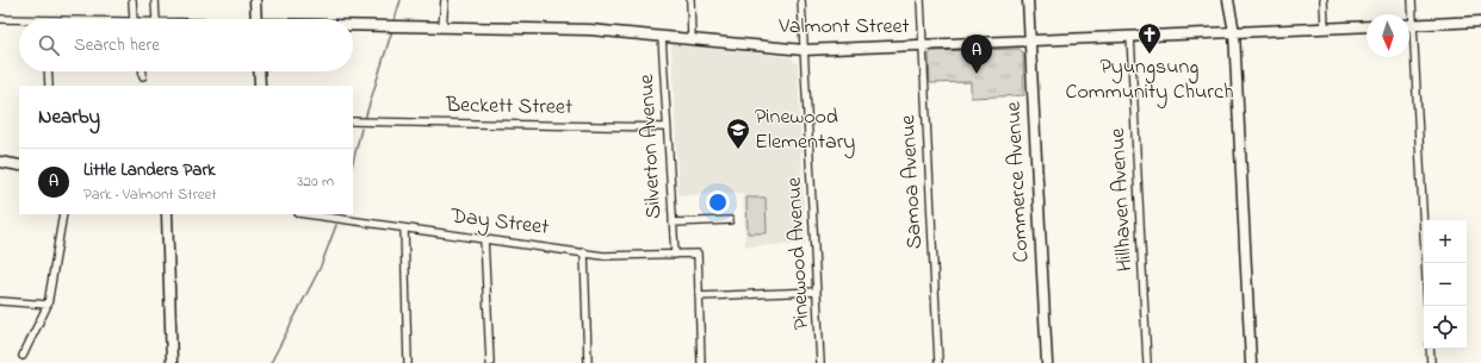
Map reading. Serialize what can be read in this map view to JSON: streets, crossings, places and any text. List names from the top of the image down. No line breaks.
{"streets":{"street":["Valmont Street","Beckett Street","Silverton Avenue","Samoa Avenue","Commerce Avenue","Hillhaven Avenue","Day Street","Pinewood Avenue"]},"crossings":[["Valmont Street","Silverton Avenue"],["Valmont Street","Samoa Avenue"],["Valmont Street","Commerce Avenue"],["Valmont Street","Hillhaven Avenue"],["Valmont Street","Pinewood Avenue"],["Beckett Street","Silverton Avenue"],["Silverton Avenue","Day Street"]],"places":{"church":["Pyungsung Community Church"],"school or university":["Pinewood Elementary"]},"north":"bottom","page":{"search":"Search here","pins":"A","heading":"Nearby","list":[{"mark":"A","name":"Little Landers Park","note":"Park · Valmont Street","value":"320 m"}],"map_buttons":["+","−"]}}
